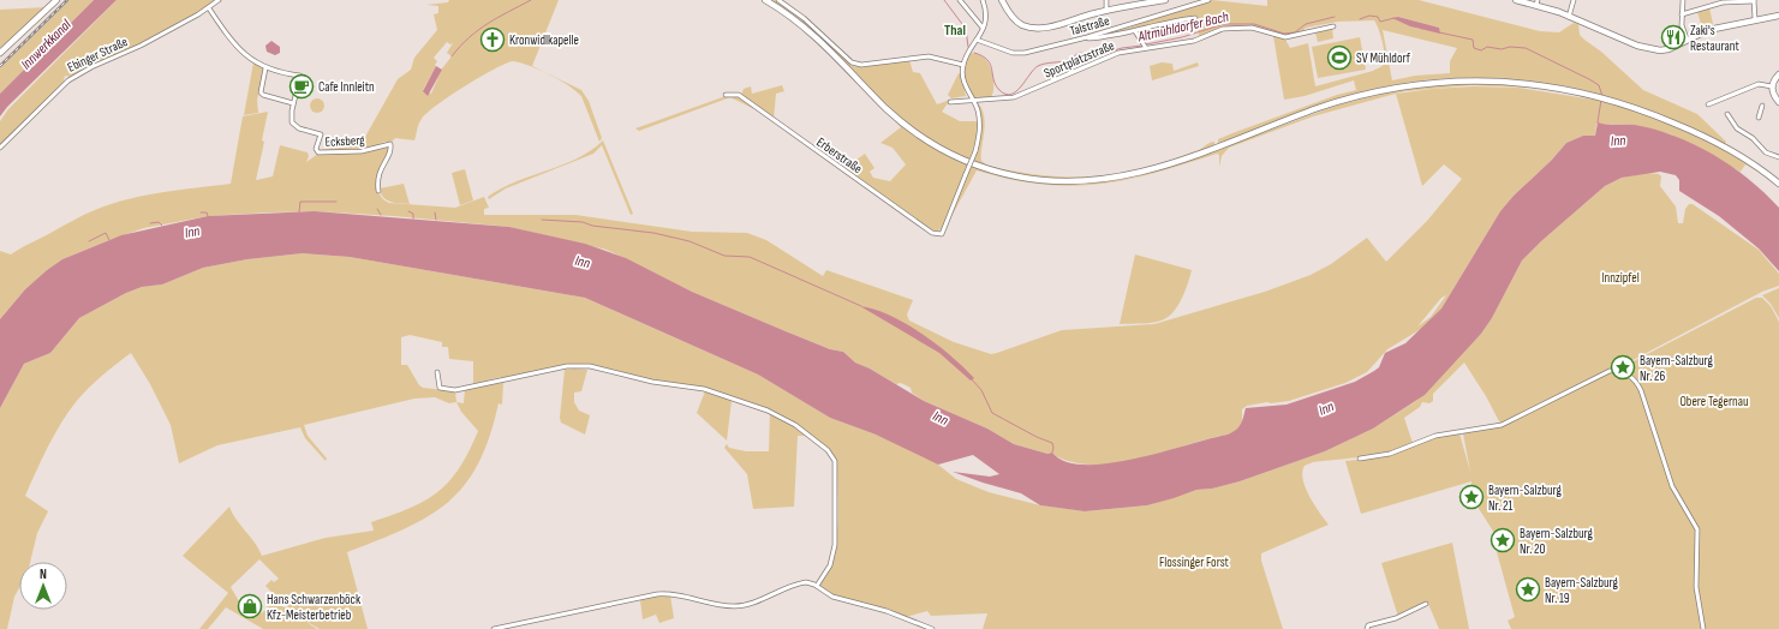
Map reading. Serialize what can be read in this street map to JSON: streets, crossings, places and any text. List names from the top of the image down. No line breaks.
{"streets":{"street":["Talstraße","Ebinger Straße","Sportplatzstraße","Ecksberg","Erberstraße"]},"crossings":[["Sportplatzstraße","Erberstraße"]],"districts":["Thal"],"water":["Altmühldorfer Bach","Innwerkkanal","Inn"],"parks":["Innzipfel","Obere Tegernau","Flossinger Forst"],"places":{"restaurant":["Zaki's Restaurant"],"church":["Kronwidlkapelle"],"sports":["SV Mühldorf"],"cafe":["Cafe Innleitn"],"place":["Bayern-Salzburg Nr. 26","Bayern-Salzburg Nr. 21","Bayern-Salzburg Nr. 20","Bayern-Salzburg Nr. 19"],"shop":["Hans Schwarzenböck Kfz-Meisterbetrieb"]},"north":"top"}
